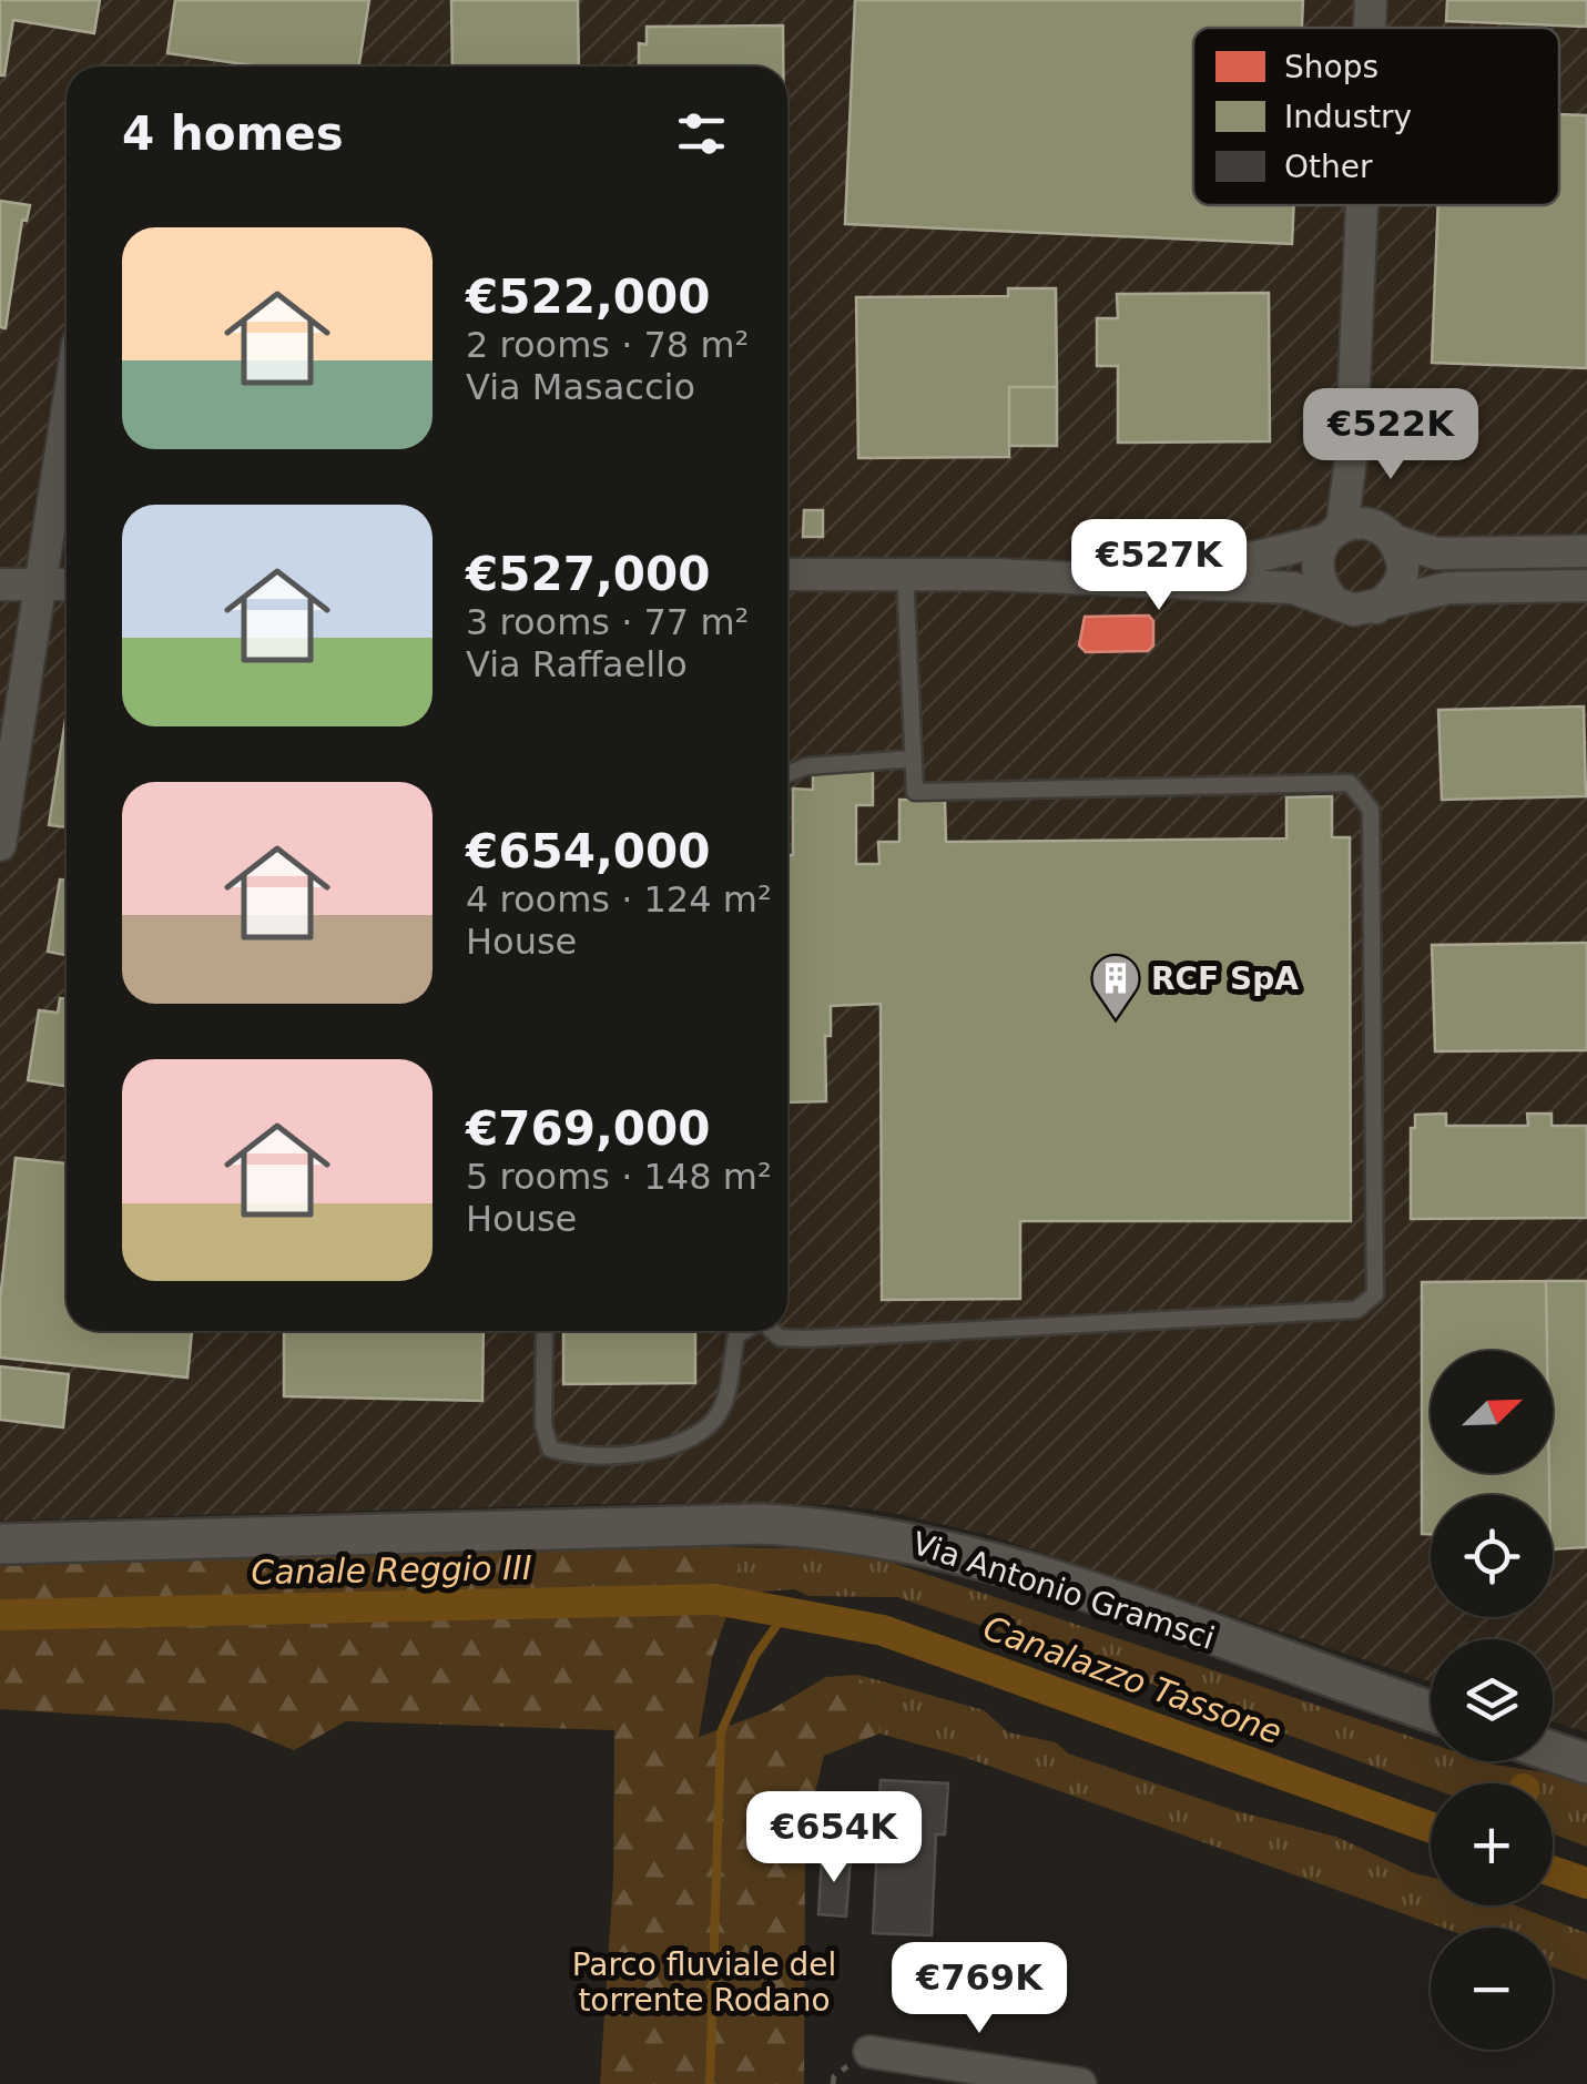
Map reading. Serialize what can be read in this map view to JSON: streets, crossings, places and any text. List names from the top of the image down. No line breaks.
{"streets":{"street":["Via Antonio Gramsci"]},"water":["Canale Reggio III","Canalazzo Tassone"],"parks":["Parco fluviale del torrente Rodano"],"places":{"building":["RCF SpA"]},"legend":["Shops","Industry","Other"],"north":"top right","page":{"heading":"4 homes","list":[{"name":"€522,000","note":"2 rooms · 78 m² · Via Masaccio"},{"name":"€527,000","note":"3 rooms · 77 m² · Via Raffaello"},{"name":"€654,000","note":"4 rooms · 124 m² · House"},{"name":"€769,000","note":"5 rooms · 148 m² · House"}],"price":["€522K","€527K","€654K","€769K"],"map_buttons":["+","−"]}}
